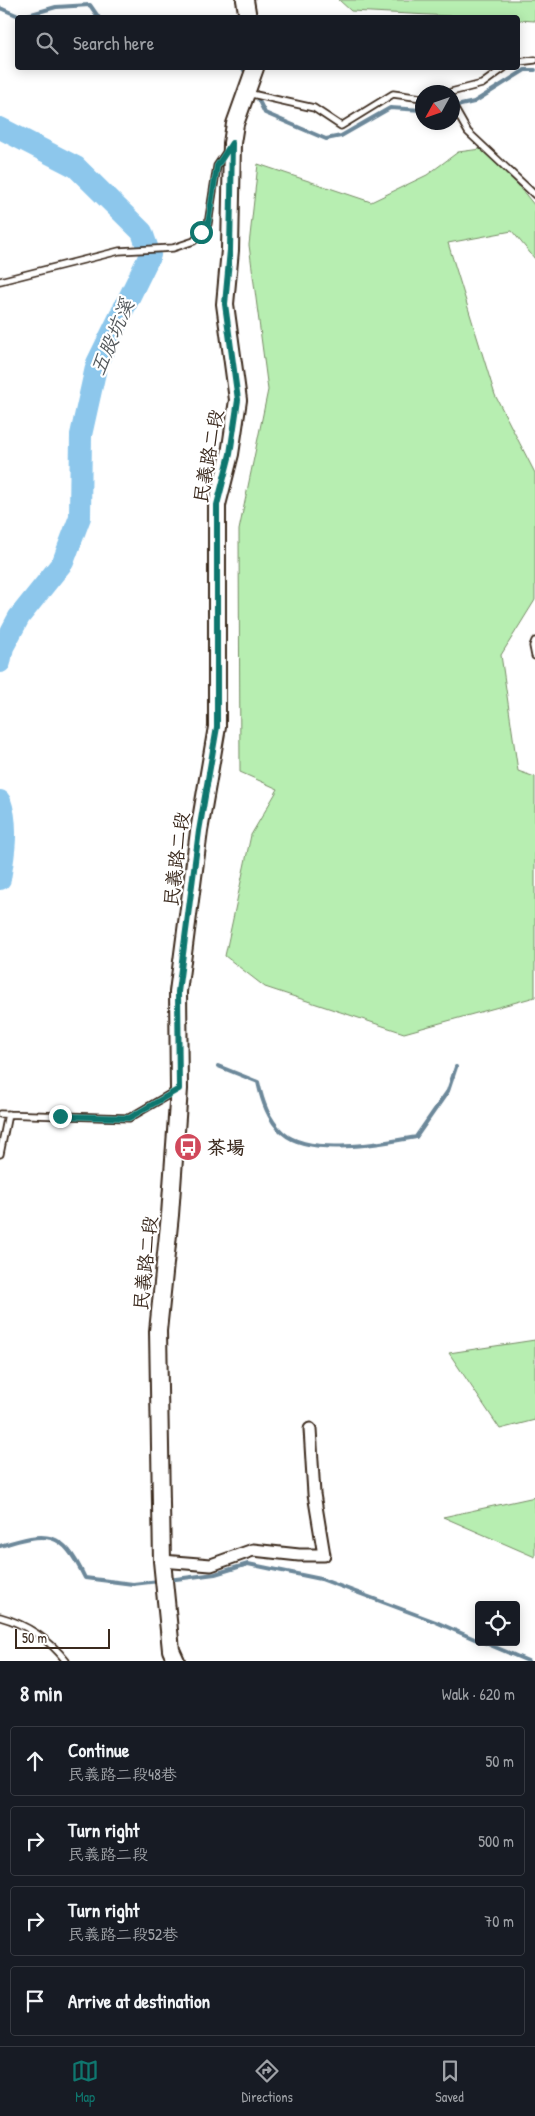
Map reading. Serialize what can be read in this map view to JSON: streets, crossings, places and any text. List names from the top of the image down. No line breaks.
{"streets":{"main road":["民義路二段"]},"water":["五股坑溪"],"places":{"bus stop":["茶場"]},"scale_bar":"50 m","north":"bottom left","page":{"search":"Search here","scale":"50 m","heading":["8 min","Walk · 620 m"],"list":[["Continue","民義路二段48巷","50 m"],["Turn right","民義路二段","500 m"],["Turn right","民義路二段52巷","70 m"],"Arrive at destination"],"nav":["Map","Directions","Saved"]}}
